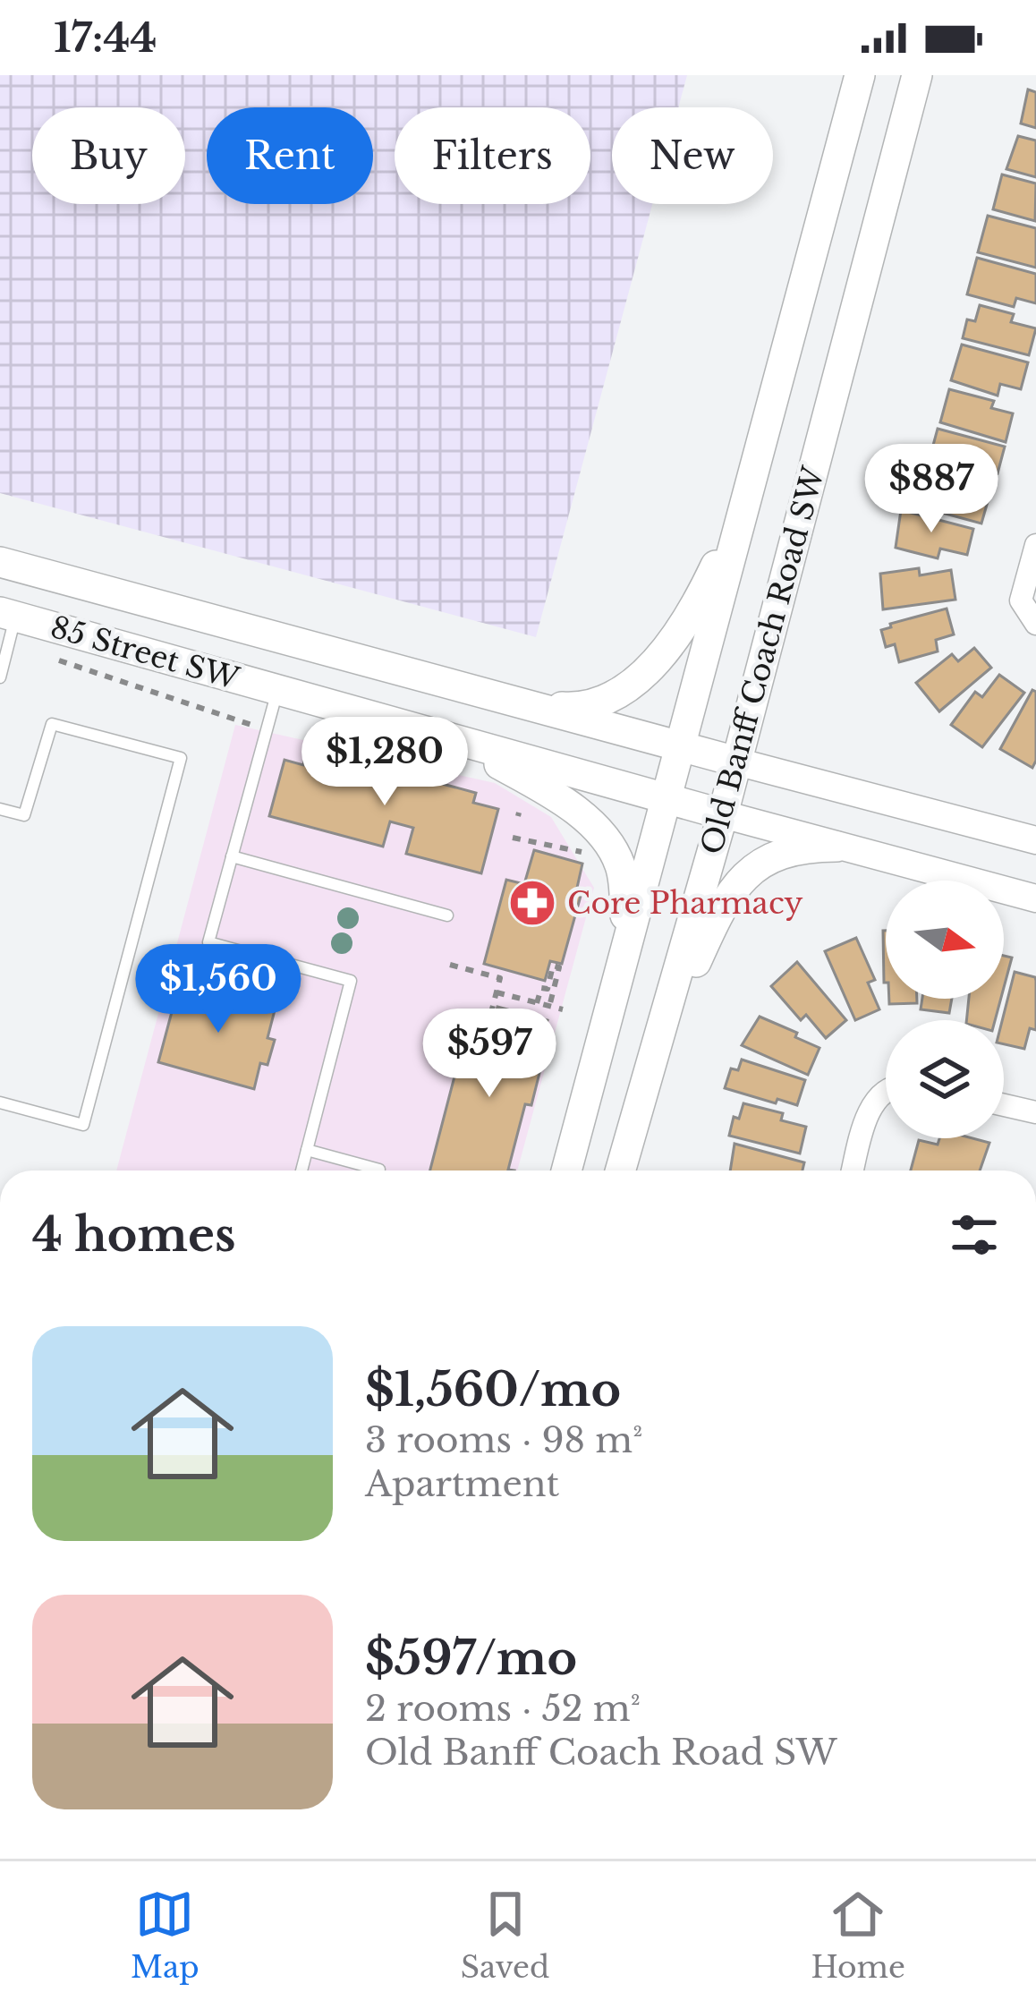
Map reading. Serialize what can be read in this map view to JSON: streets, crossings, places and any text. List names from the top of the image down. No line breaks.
{"streets":{"main road":["85 Street SW","Old Banff Coach Road SW"]},"crossings":[["85 Street SW","Old Banff Coach Road SW"]],"places":{"pharmacy":["Core Pharmacy"]},"north":"right","page":{"status":"17:44","chip":["Buy","Rent","Filters","New"],"price":["$887","$1,280","$1,560","$597"],"heading":"4 homes","list":[{"name":"$1,560/mo","note":"3 rooms · 98 m² · Apartment"},{"name":"$597/mo","note":"2 rooms · 52 m² · Old Banff Coach Road SW"}],"tabs":["Map","Saved","Home"]}}
